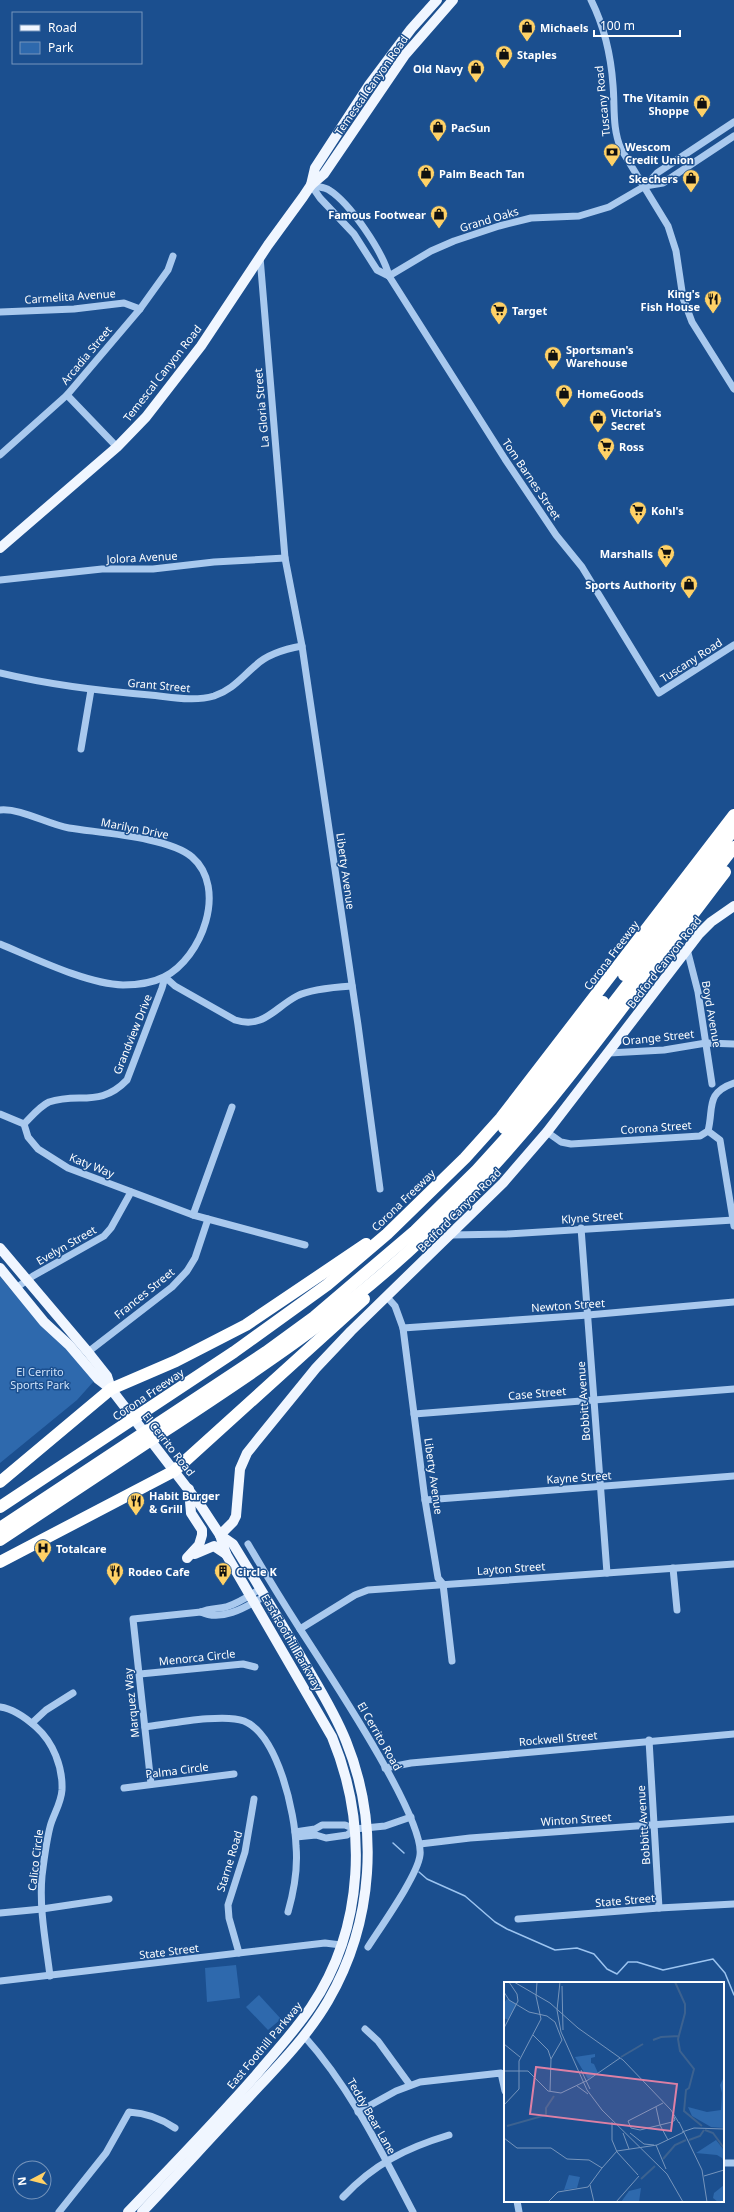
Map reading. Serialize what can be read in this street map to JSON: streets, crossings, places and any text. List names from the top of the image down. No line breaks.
{"streets":{"highway":["Corona Freeway"],"main road":["Temescal Canyon Road","Bedford Canyon Road","El Cerrito Road","East Foothill Parkway"],"street":["Tuscany Road","Grand Oaks","Carmelita Avenue","Arcadia Street","La Gloria Street","Tom Barnes Street","Jolora Avenue","Grant Street","Marilyn Drive","Liberty Avenue","Boyd Avenue","Grandview Drive","Orange Street","Corona Street","Katy Way","Klyne Street","Evelyn Street","Frances Street","Newton Street","Case Street","Bobbitt Avenue","Kayne Street","Layton Street","Menorca Circle","Marquez Way","Rockwell Street","Palma Circle","Winton Street","Calico Circle","Starne Road","State Street","Teddy Bear Lane"]},"crossings":[["Temescal Canyon Road","La Gloria Street"],["Temescal Canyon Road","Tom Barnes Street"],["Tuscany Road","Grand Oaks"],["Tuscany Road","Tom Barnes Street"],["Grand Oaks","Tom Barnes Street"],["Carmelita Avenue","Arcadia Street"],["La Gloria Street","Jolora Avenue"],["La Gloria Street","Liberty Avenue"],["Jolora Avenue","Liberty Avenue"],["Grant Street","Liberty Avenue"],["Marilyn Drive","Grandview Drive"],["Liberty Avenue","Bedford Canyon Road"],["Liberty Avenue","Newton Street"],["Liberty Avenue","Case Street"],["Liberty Avenue","Kayne Street"],["Liberty Avenue","Layton Street"],["Bedford Canyon Road","Boyd Avenue"],["Bedford Canyon Road","Orange Street"],["Bedford Canyon Road","Corona Street"],["Bedford Canyon Road","Klyne Street"],["Bedford Canyon Road","El Cerrito Road"],["Bedford Canyon Road","East Foothill Parkway"],["Boyd Avenue","Orange Street"],["Grandview Drive","Katy Way"],["Katy Way","Evelyn Street"],["Katy Way","Frances Street"],["Klyne Street","Bobbitt Avenue"],["Evelyn Street","El Cerrito Road"],["Frances Street","El Cerrito Road"],["Newton Street","Bobbitt Avenue"],["Case Street","Bobbitt Avenue"],["Bobbitt Avenue","Kayne Street"],["Bobbitt Avenue","Layton Street"],["Bobbitt Avenue","Rockwell Street"],["Bobbitt Avenue","Winton Street"],["Bobbitt Avenue","State Street"],["El Cerrito Road","Layton Street"],["El Cerrito Road","East Foothill Parkway"],["El Cerrito Road","Rockwell Street"],["El Cerrito Road","Winton Street"],["East Foothill Parkway","Marquez Way"],["East Foothill Parkway","State Street"],["East Foothill Parkway","Teddy Bear Lane"],["Menorca Circle","Marquez Way"],["Marquez Way","Palma Circle"],["Calico Circle","State Street"],["Starne Road","State Street"]],"parks":["El Cerrito Sports Park"],"places":{"shop":["Michaels","Staples","Old Navy","The Vitamin Shoppe","PacSun","Palm Beach Tan","Skechers","Famous Footwear","Sportsman's Warehouse","HomeGoods","Victoria's Secret","Sports Authority"],"bank":["Wescom Credit Union"],"restaurant":["King's Fish House","Habit Burger & Grill","Rodeo Cafe"],"supermarket":["Target","Ross","Kohl's","Marshalls"],"hospital":["Totalcare"],"building":["Circle K"]},"legend":["Road","Park"],"scale_bar":"100 m","north":"left"}
